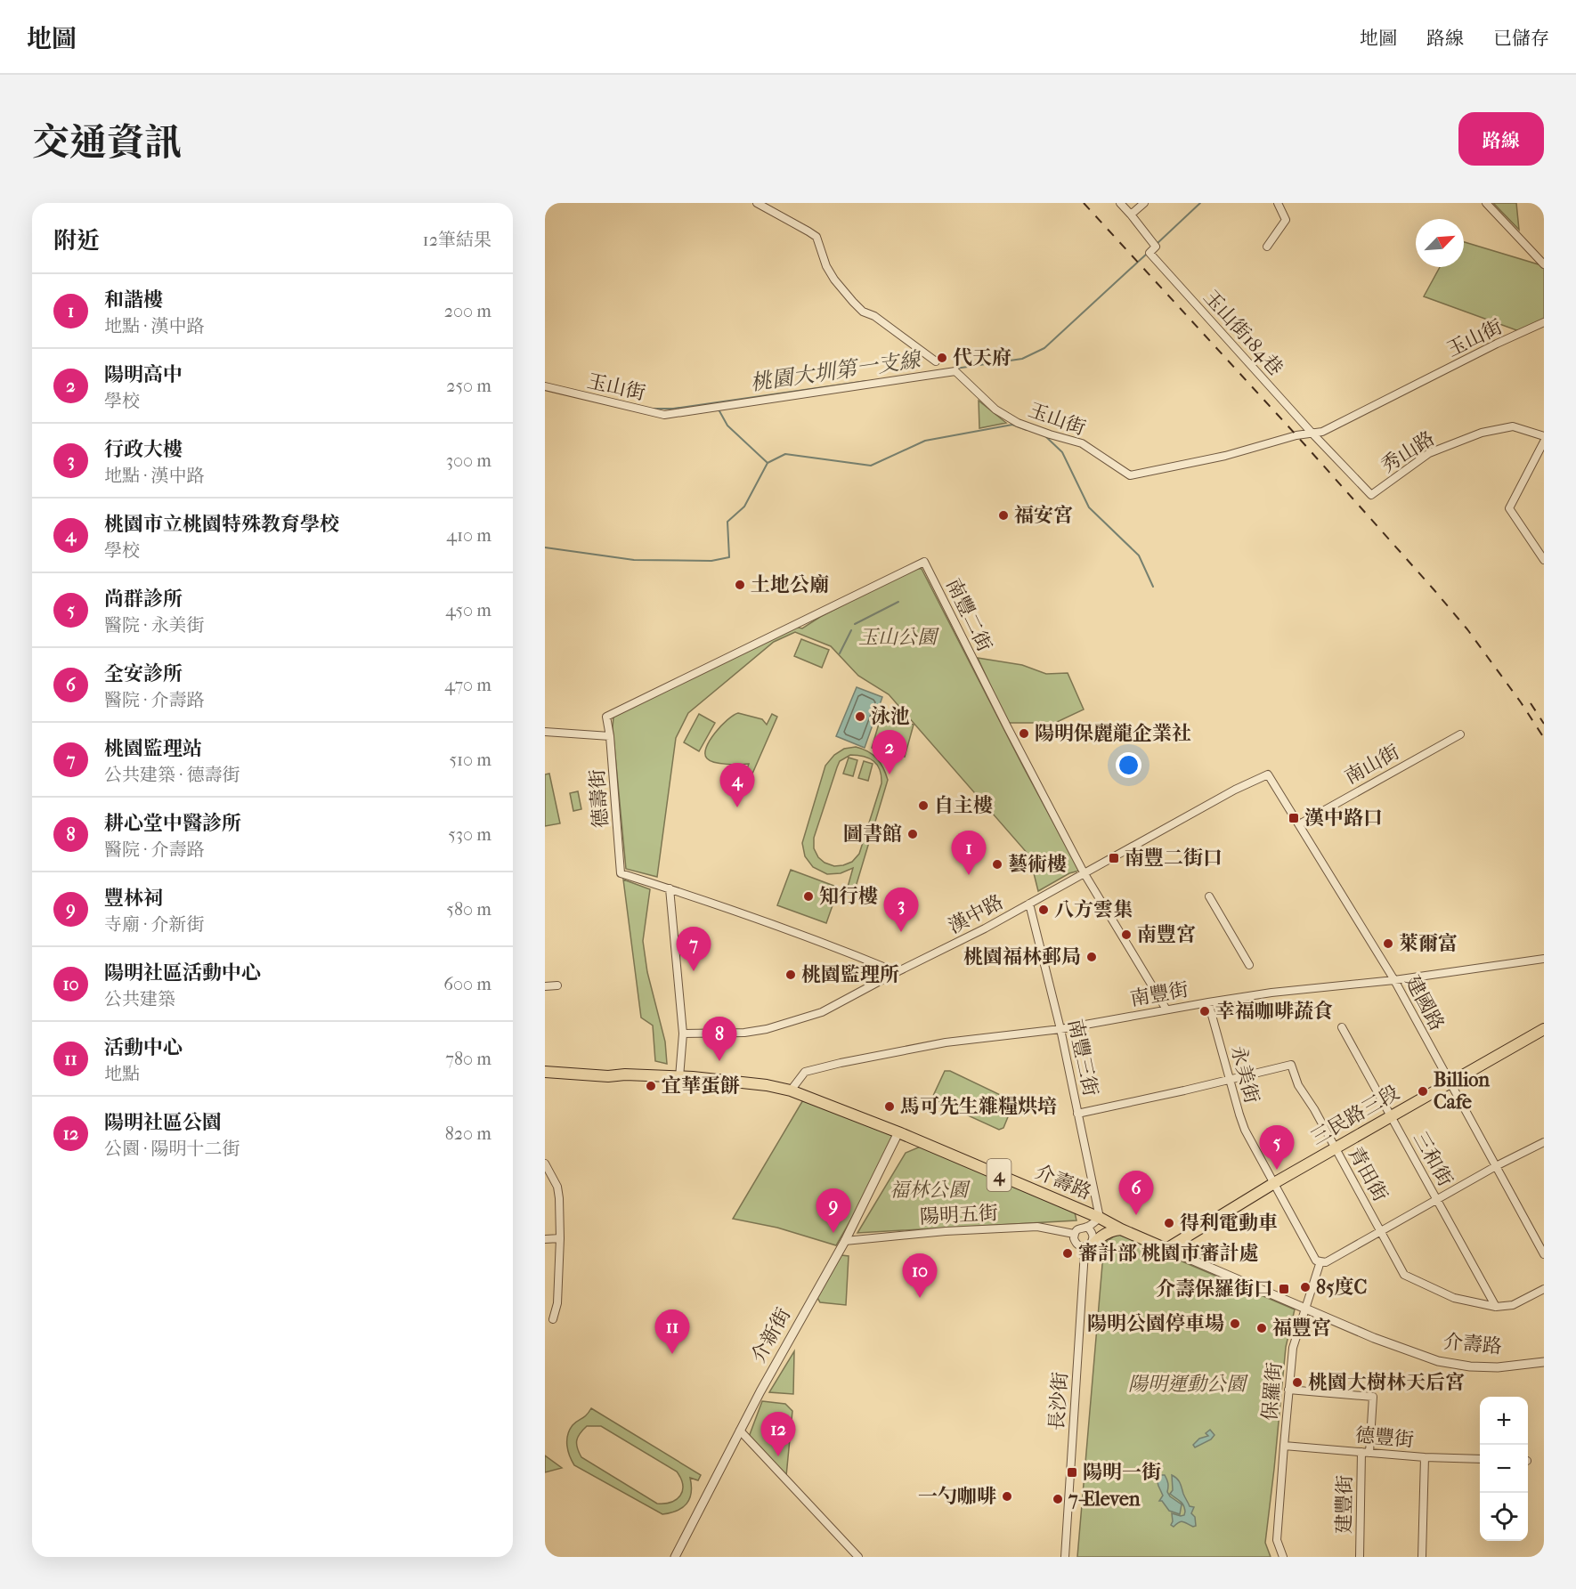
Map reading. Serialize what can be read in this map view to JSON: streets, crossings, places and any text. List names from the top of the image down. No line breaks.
{"streets":{"main road":["三民路三段","4","介壽路"],"street":["玉山街184巷","玉山街","秀山路","南豐二街","南山街","德壽街","漢中路","南豐街","建國路","南豐三街","永美街","三和街","青田街","陽明五街","介新街","保羅街","長沙街","德豐街","建豐街"]},"crossings":[["玉山街184巷","玉山街"],["玉山街184巷","秀山路"],["玉山街","秀山路"],["南豐二街","德壽街"],["南豐二街","漢中路"],["南豐二街","南豐街"],["南山街","建國路"],["德壽街","漢中路"],["漢中路","建國路"],["漢中路","南豐三街"],["南豐街","建國路"],["南豐街","南豐三街"],["南豐街","永美街"],["南豐街","介壽路"],["建國路","三民路三段"],["南豐三街","青田街"],["南豐三街","介壽路"],["永美街","三民路三段"],["永美街","青田街"],["永美街","保羅街"],["三民路三段","三和街"],["三民路三段","青田街"],["三民路三段","介壽路"],["三和街","青田街"],["介壽路","介新街"],["介壽路","保羅街"],["陽明五街","介新街"],["陽明五街","長沙街"],["保羅街","德豐街"],["德豐街","建豐街"]],"water":["桃園大圳第一支線"],"parks":["玉山公園","福林公園","陽明運動公園"],"places":{"other":["代天府","福安宮","土地公廟","泳池","陽明保麗龍企業社","自主樓","圖書館","藝術樓","知行樓","八方雲集","南豐宮","萊爾富","桃園福林郵局","桃園監理所","幸福咖啡蔬食","宜華蛋餅","Billion Cafe","馬可先生雜糧烘培","得利電動車","審計部 桃園市審計處","85度C","陽明公園停車場","福豐宮","桃園大樹林天后宮","一勺咖啡","7-Eleven"],"transit":["漢中路口","南豐二街口","介壽保羅街口","陽明一街"]},"north":"top right","page":{"header":"地圖","nav":["地圖","路線","已儲存"],"title":"交通資訊","buttons":"路線","heading":["附近","12筆結果"],"list":[{"mark":"1","name":"和諧樓","note":"地點 · 漢中路","value":"200 m"},{"mark":"2","name":"陽明高中","note":"學校","value":"250 m"},{"mark":"3","name":"行政大樓","note":"地點 · 漢中路","value":"300 m"},{"mark":"4","name":"桃園市立桃園特殊教育學校","note":"學校","value":"410 m"},{"mark":"5","name":"尚群診所","note":"醫院 · 永美街","value":"450 m"},{"mark":"6","name":"全安診所","note":"醫院 · 介壽路","value":"470 m"},{"mark":"7","name":"桃園監理站","note":"公共建築 · 德壽街","value":"510 m"},{"mark":"8","name":"耕心堂中醫診所","note":"醫院 · 介壽路","value":"530 m"},{"mark":"9","name":"豐林祠","note":"寺廟 · 介新街","value":"580 m"},{"mark":"10","name":"陽明社區活動中心","note":"公共建築","value":"600 m"},{"mark":"11","name":"活動中心","note":"地點","value":"780 m"},{"mark":"12","name":"陽明社區公園","note":"公園 · 陽明十二街","value":"820 m"}],"pins":["2","4","1","3","7","8","5","6","9","10","11","12"],"map_buttons":["+","−"]}}
